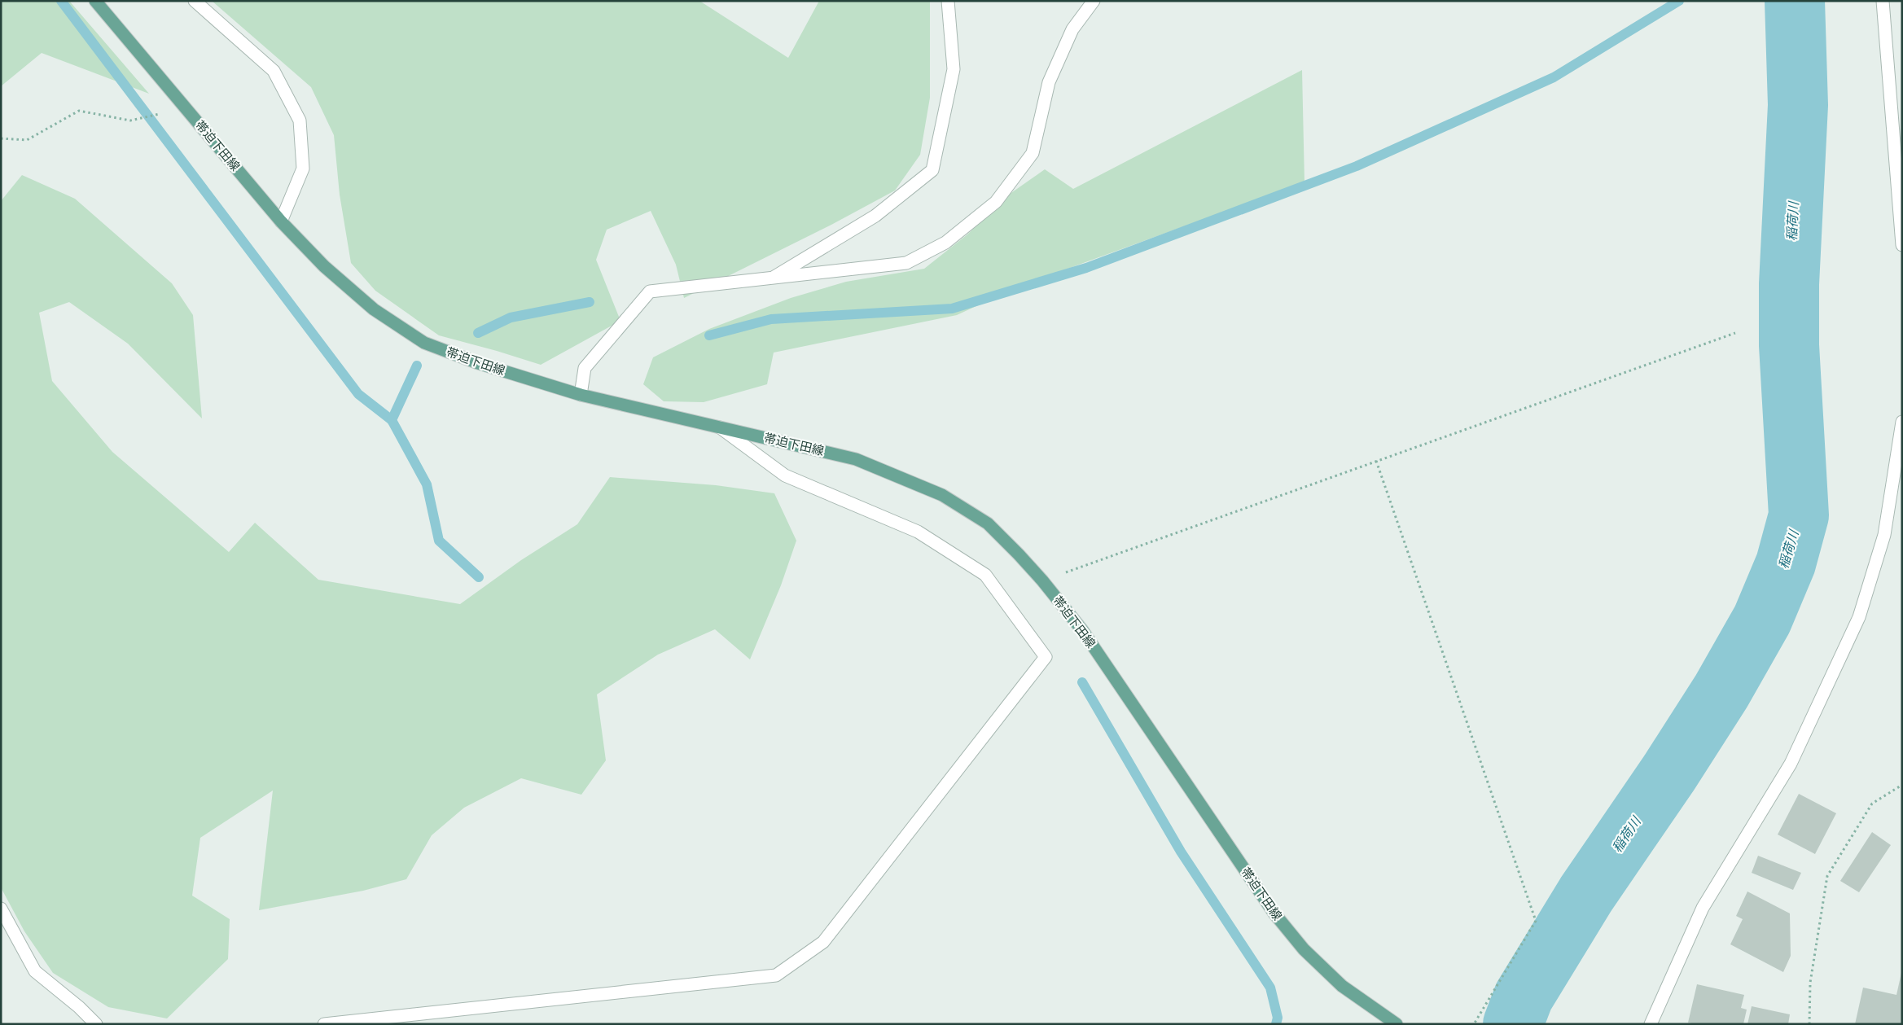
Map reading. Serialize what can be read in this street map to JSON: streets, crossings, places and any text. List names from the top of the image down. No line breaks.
{"streets":{"main road":["帯迫下田線"]},"water":["稲荷川"]}
